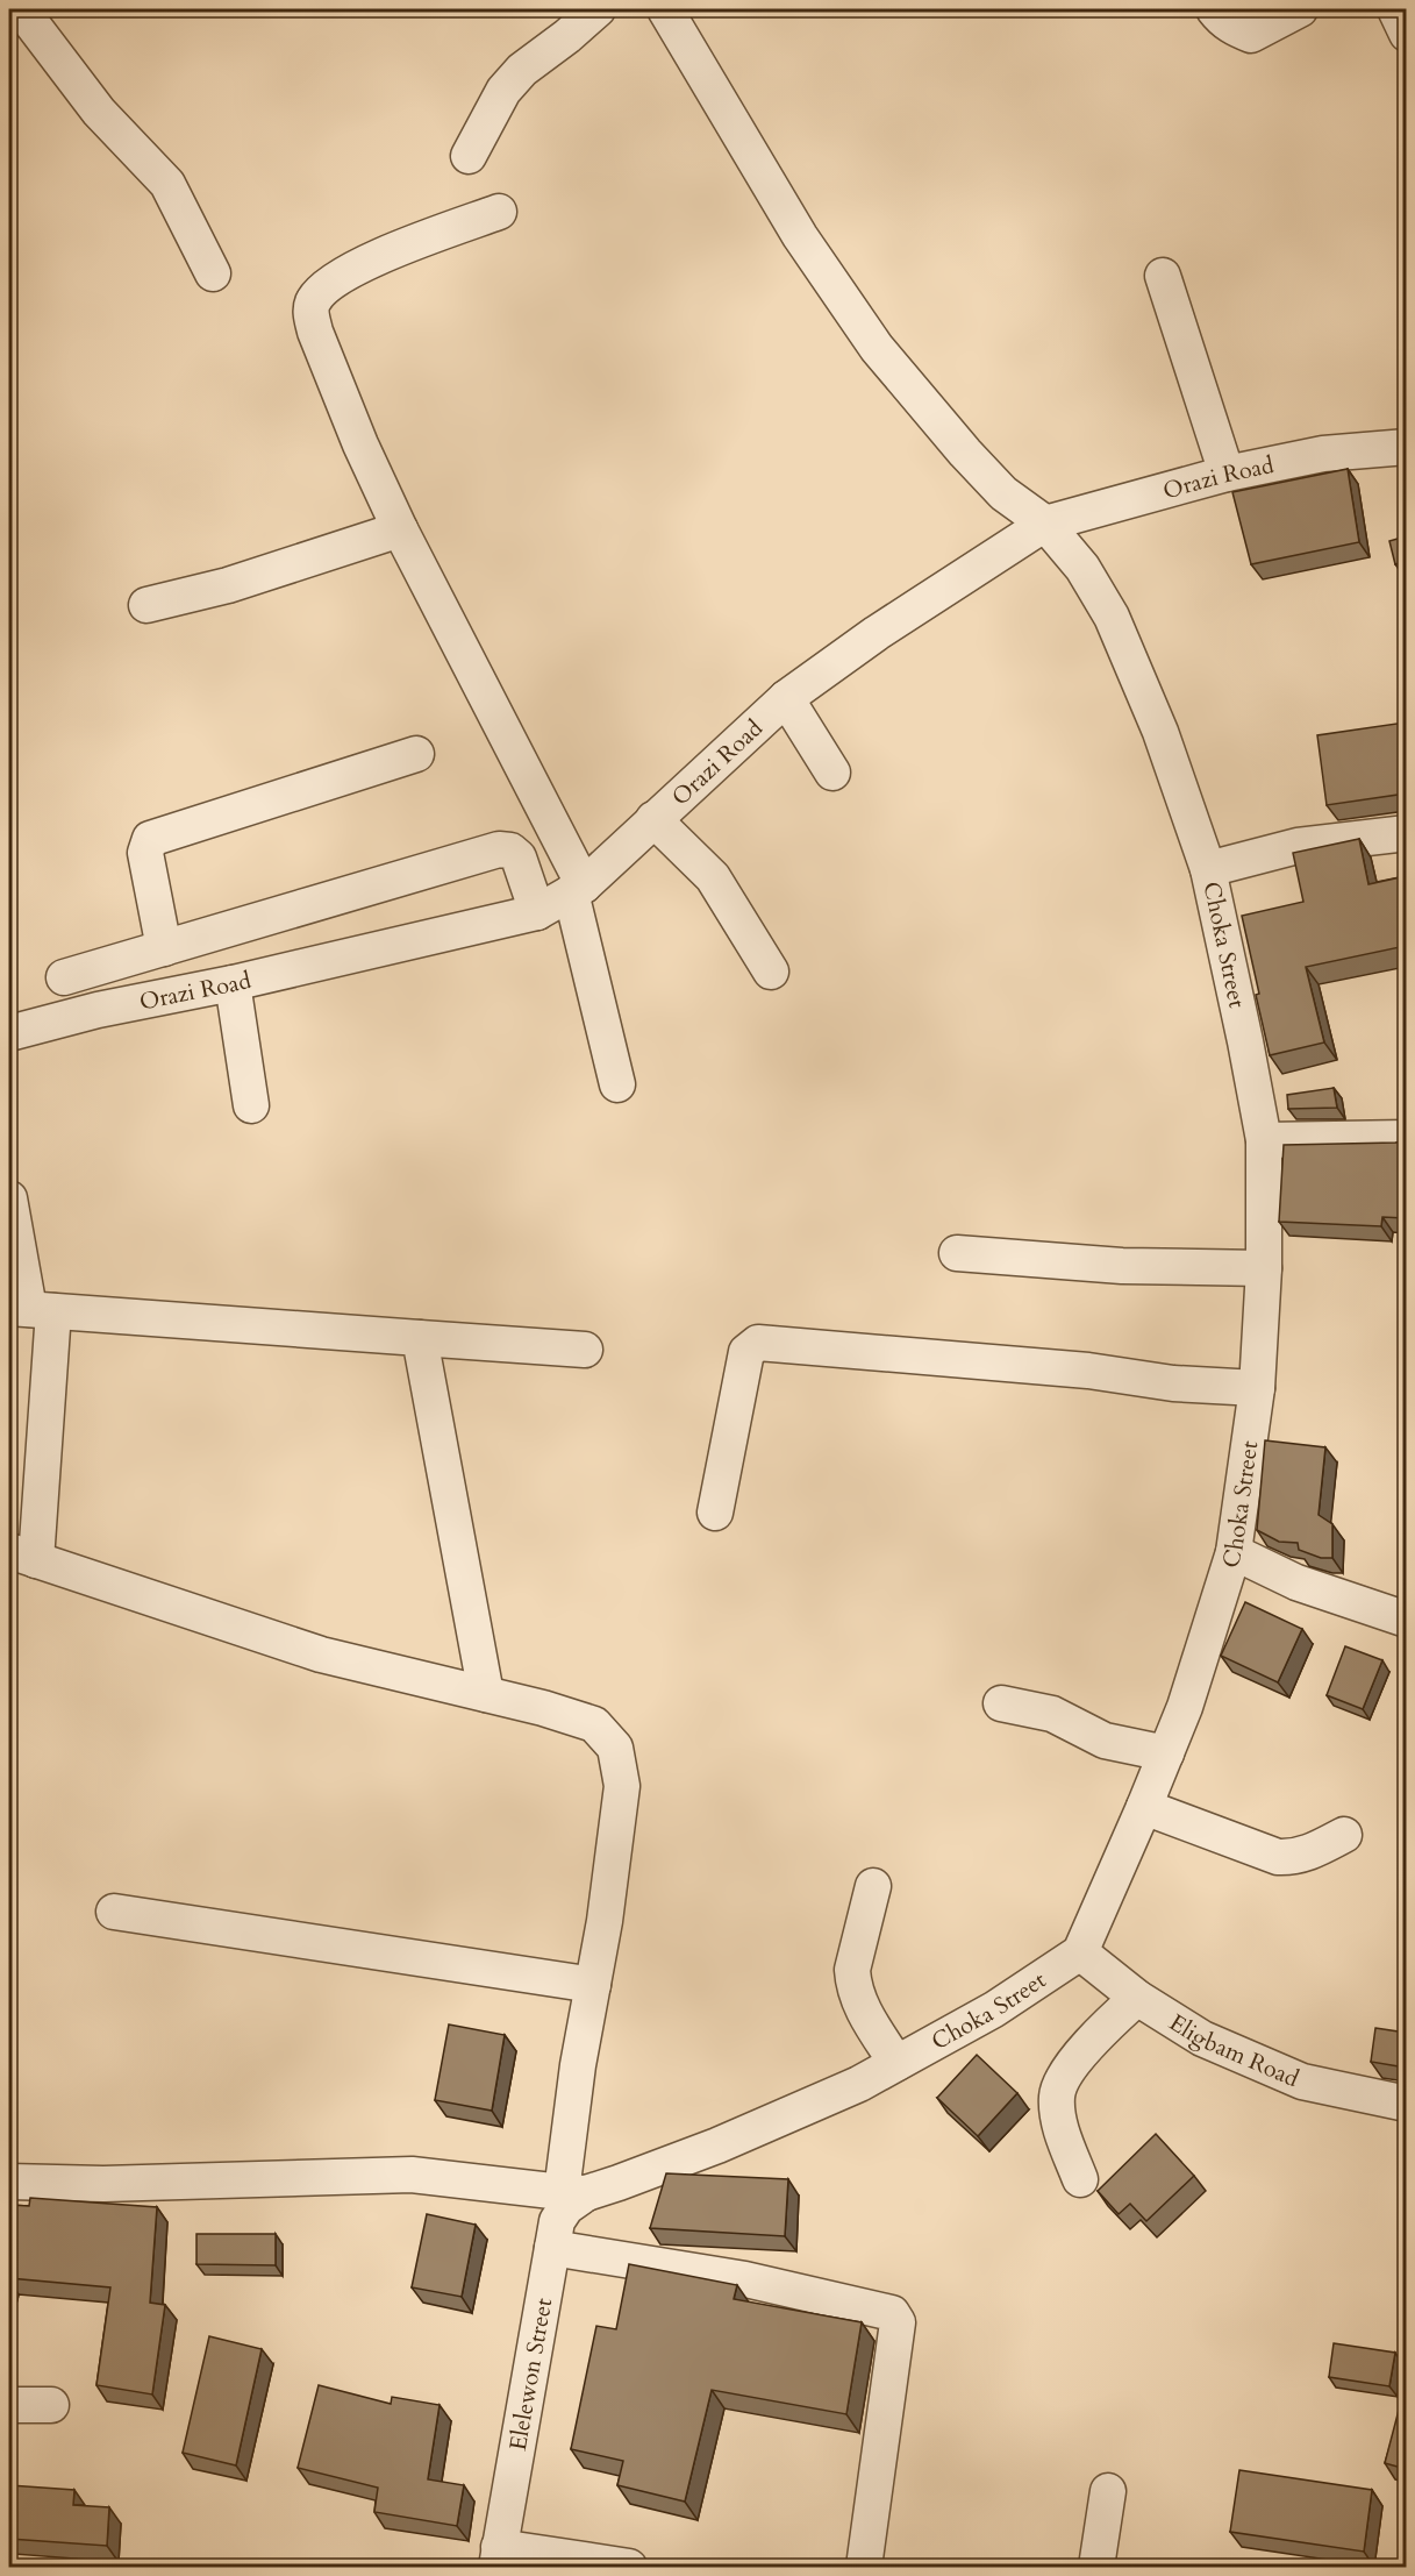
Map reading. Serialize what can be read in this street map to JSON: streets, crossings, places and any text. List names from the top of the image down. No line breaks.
{"streets":{"street":["Orazi Road","Choka Street","Eligbam Road","Elelewon Street"]},"crossings":[["Orazi Road","Choka Street"],["Choka Street","Eligbam Road"],["Choka Street","Elelewon Street"]]}
